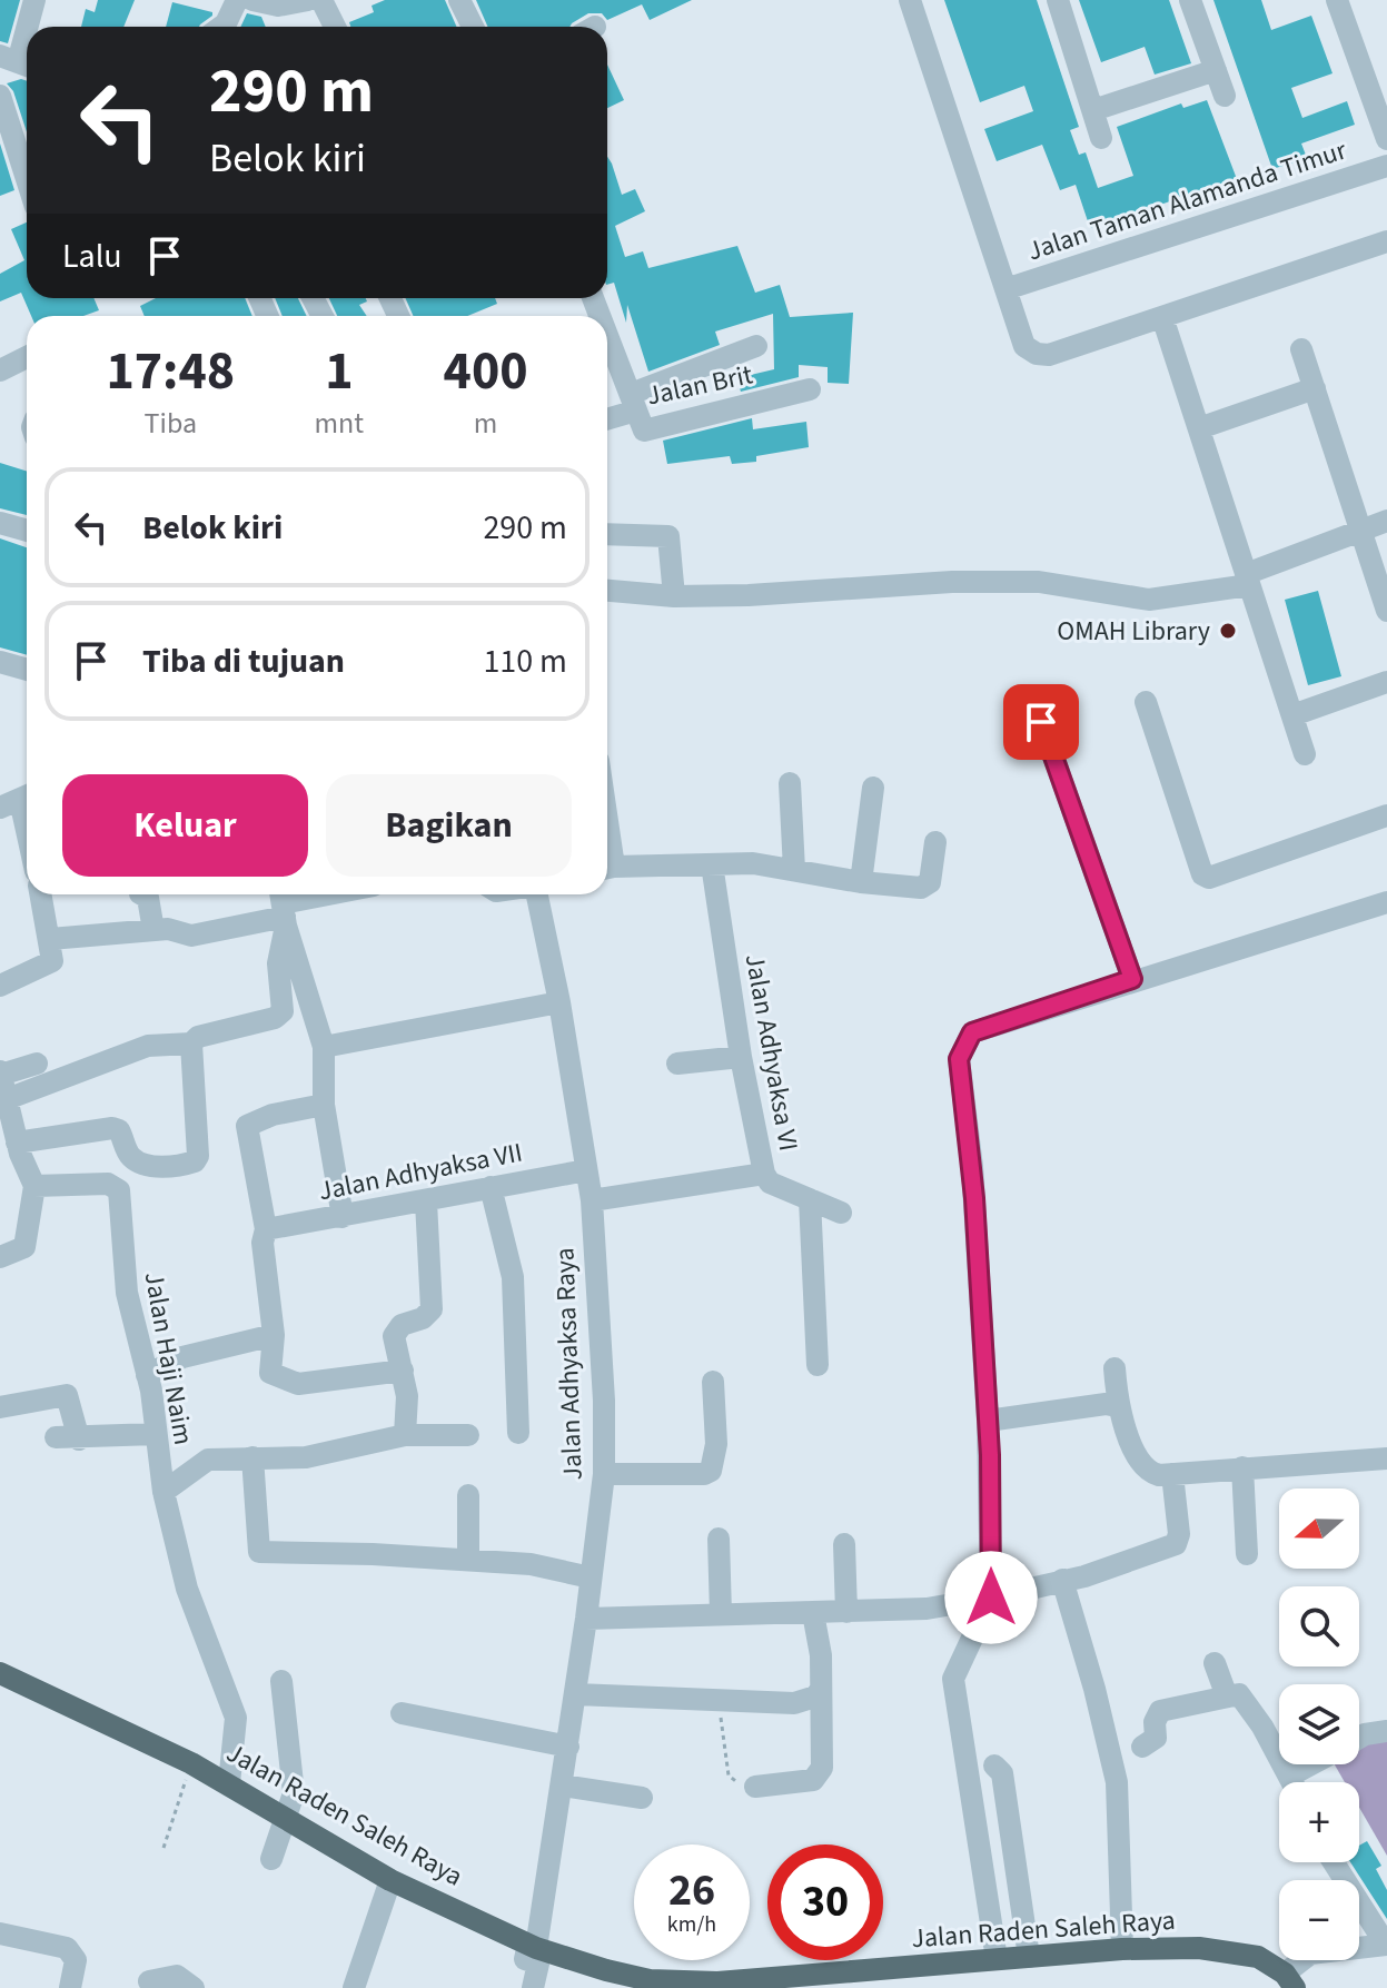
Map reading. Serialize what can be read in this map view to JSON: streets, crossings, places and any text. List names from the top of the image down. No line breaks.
{"streets":{"main road":["Jalan Raden Saleh Raya"],"street":["Jalan Taman Alamanda Timur","Jalan Brit","Jalan Adhyaksa VI","Jalan Adhyaksa VII","Jalan Haji Naim","Jalan Adhyaksa Raya"]},"crossings":[["Jalan Adhyaksa VI","Jalan Adhyaksa Raya"],["Jalan Adhyaksa VII","Jalan Adhyaksa Raya"],["Jalan Haji Naim","Jalan Raden Saleh Raya"],["Jalan Adhyaksa Raya","Jalan Raden Saleh Raya"]],"places":["OMAH Library"],"north":"left","page":{"turn":["290 m","Belok kiri"],"then":"Lalu","eta":["17:48","Tiba","1","mnt","400","m"],"list":[{"name":"Belok kiri","value":"290 m"},{"name":"Tiba di tujuan","value":"110 m"}],"buttons":["Keluar","Bagikan"],"map_buttons":["+","−"],"speed":"26 km/h","limit":"30"}}
